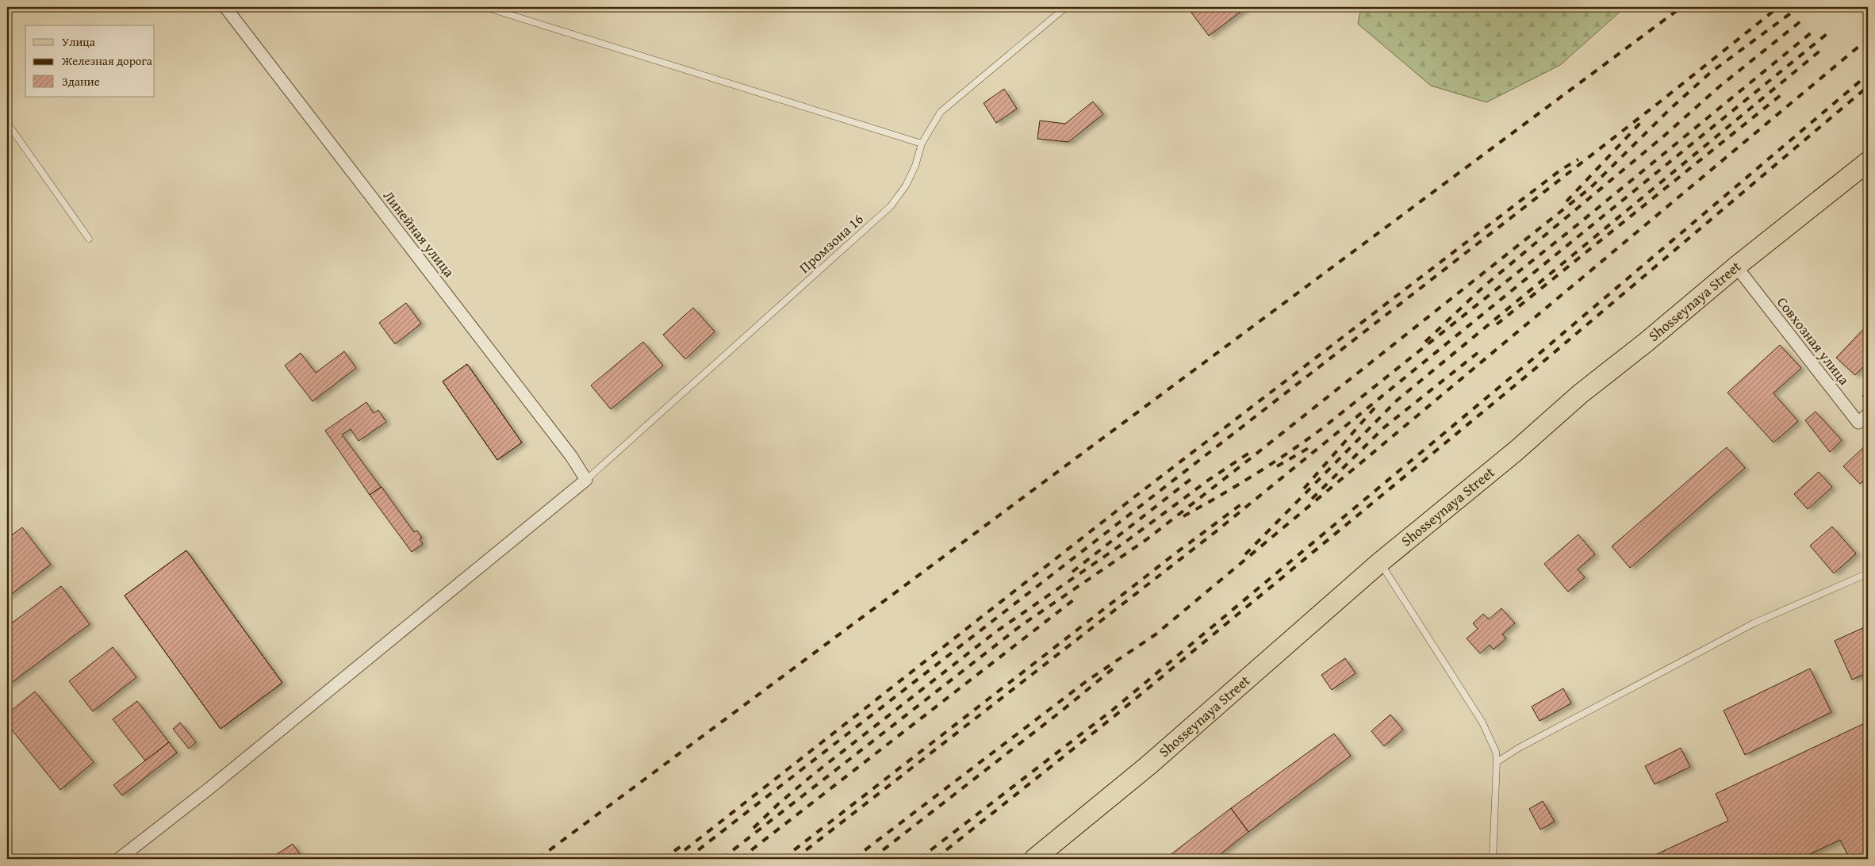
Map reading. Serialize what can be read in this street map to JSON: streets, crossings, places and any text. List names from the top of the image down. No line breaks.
{"streets":{"main road":["Shosseynaya Street"],"street":["Линейная улица","Совхозная улица"],"lane":["Промзона 16"]},"crossings":[["Линейная улица","Промзона 16"],["Shosseynaya Street","Совхозная улица"]],"legend":["Улица","Железная дорога","Здание"]}
